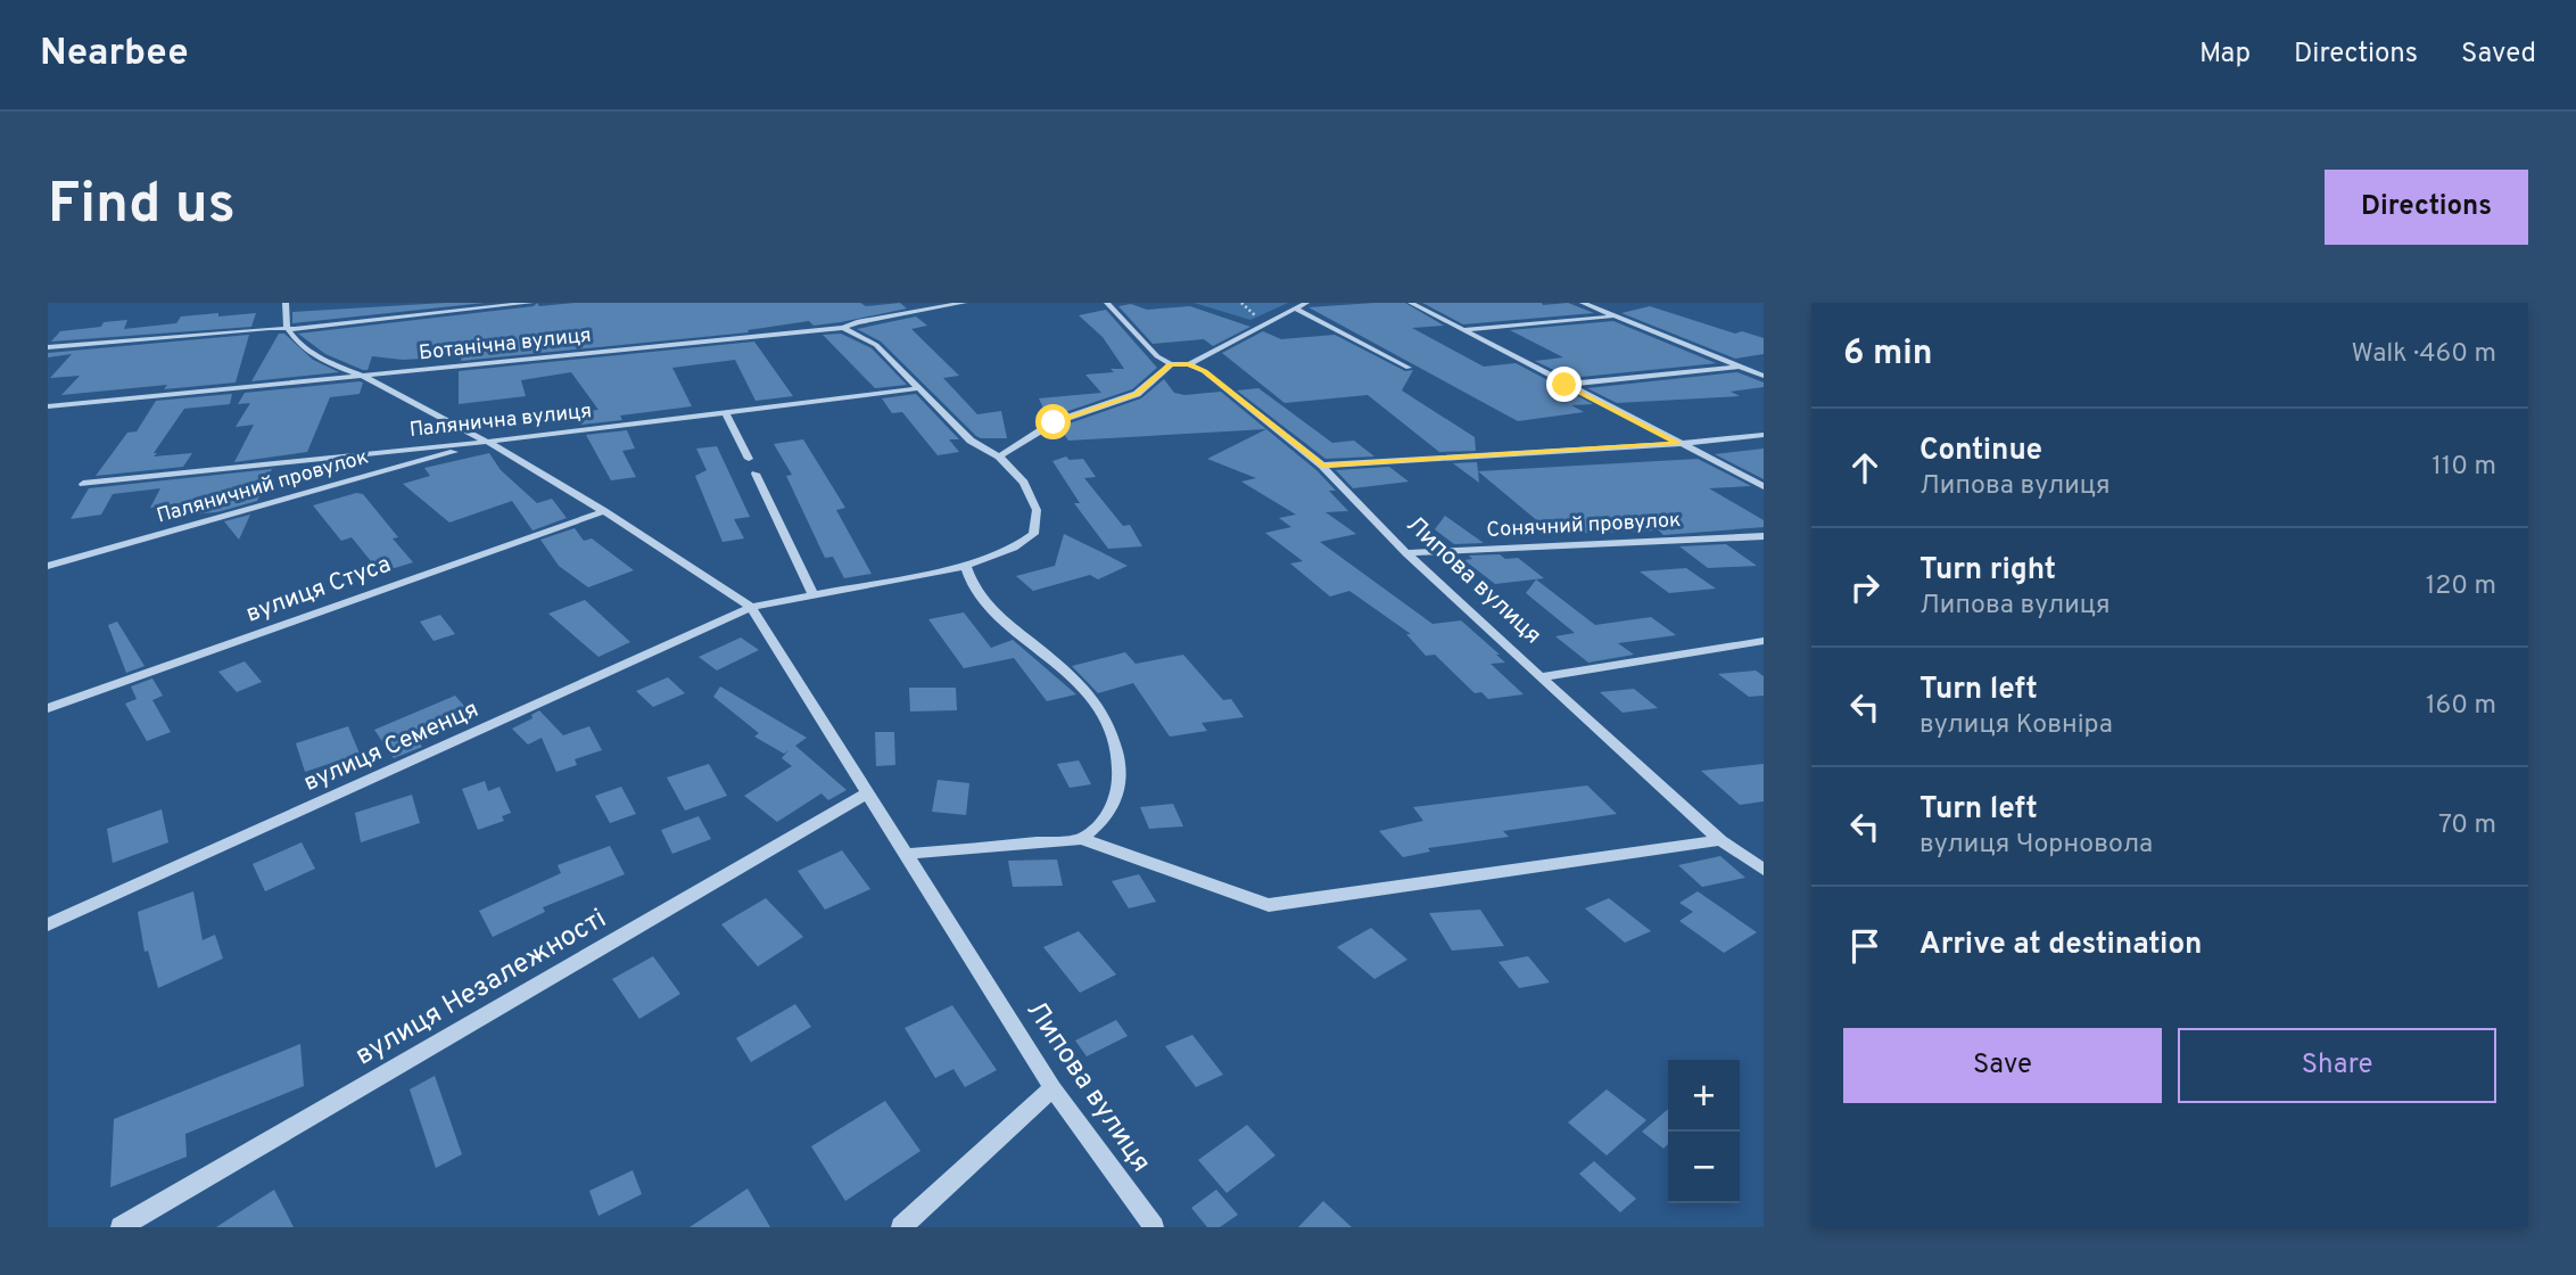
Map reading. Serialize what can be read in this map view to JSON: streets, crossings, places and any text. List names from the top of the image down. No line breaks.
{"streets":{"street":["Ботанічна вулиця","Палянична вулиця","Паляничний провулок","Сонячний провулок","Липова вулиця","вулиця Стуса","вулиця Семенця","вулиця Незалежності"]},"crossings":[["Палянична вулиця","Паляничний провулок"],["Сонячний провулок","Липова вулиця"],["Липова вулиця","вулиця Семенця"],["Липова вулиця","вулиця Незалежності"]],"page":{"header":"Nearbee","nav":["Map","Directions","Saved"],"buttons":["Directions",["Save","Share"]],"title":"Find us","heading":["6 min","Walk · 460 m"],"list":[["Continue","Липова вулиця","110 m"],["Turn right","Липова вулиця","120 m"],["Turn left","вулиця Ковніра","160 m"],["Turn left","вулиця Чорновола","70 m"],"Arrive at destination"],"map_buttons":["+","−"]}}
